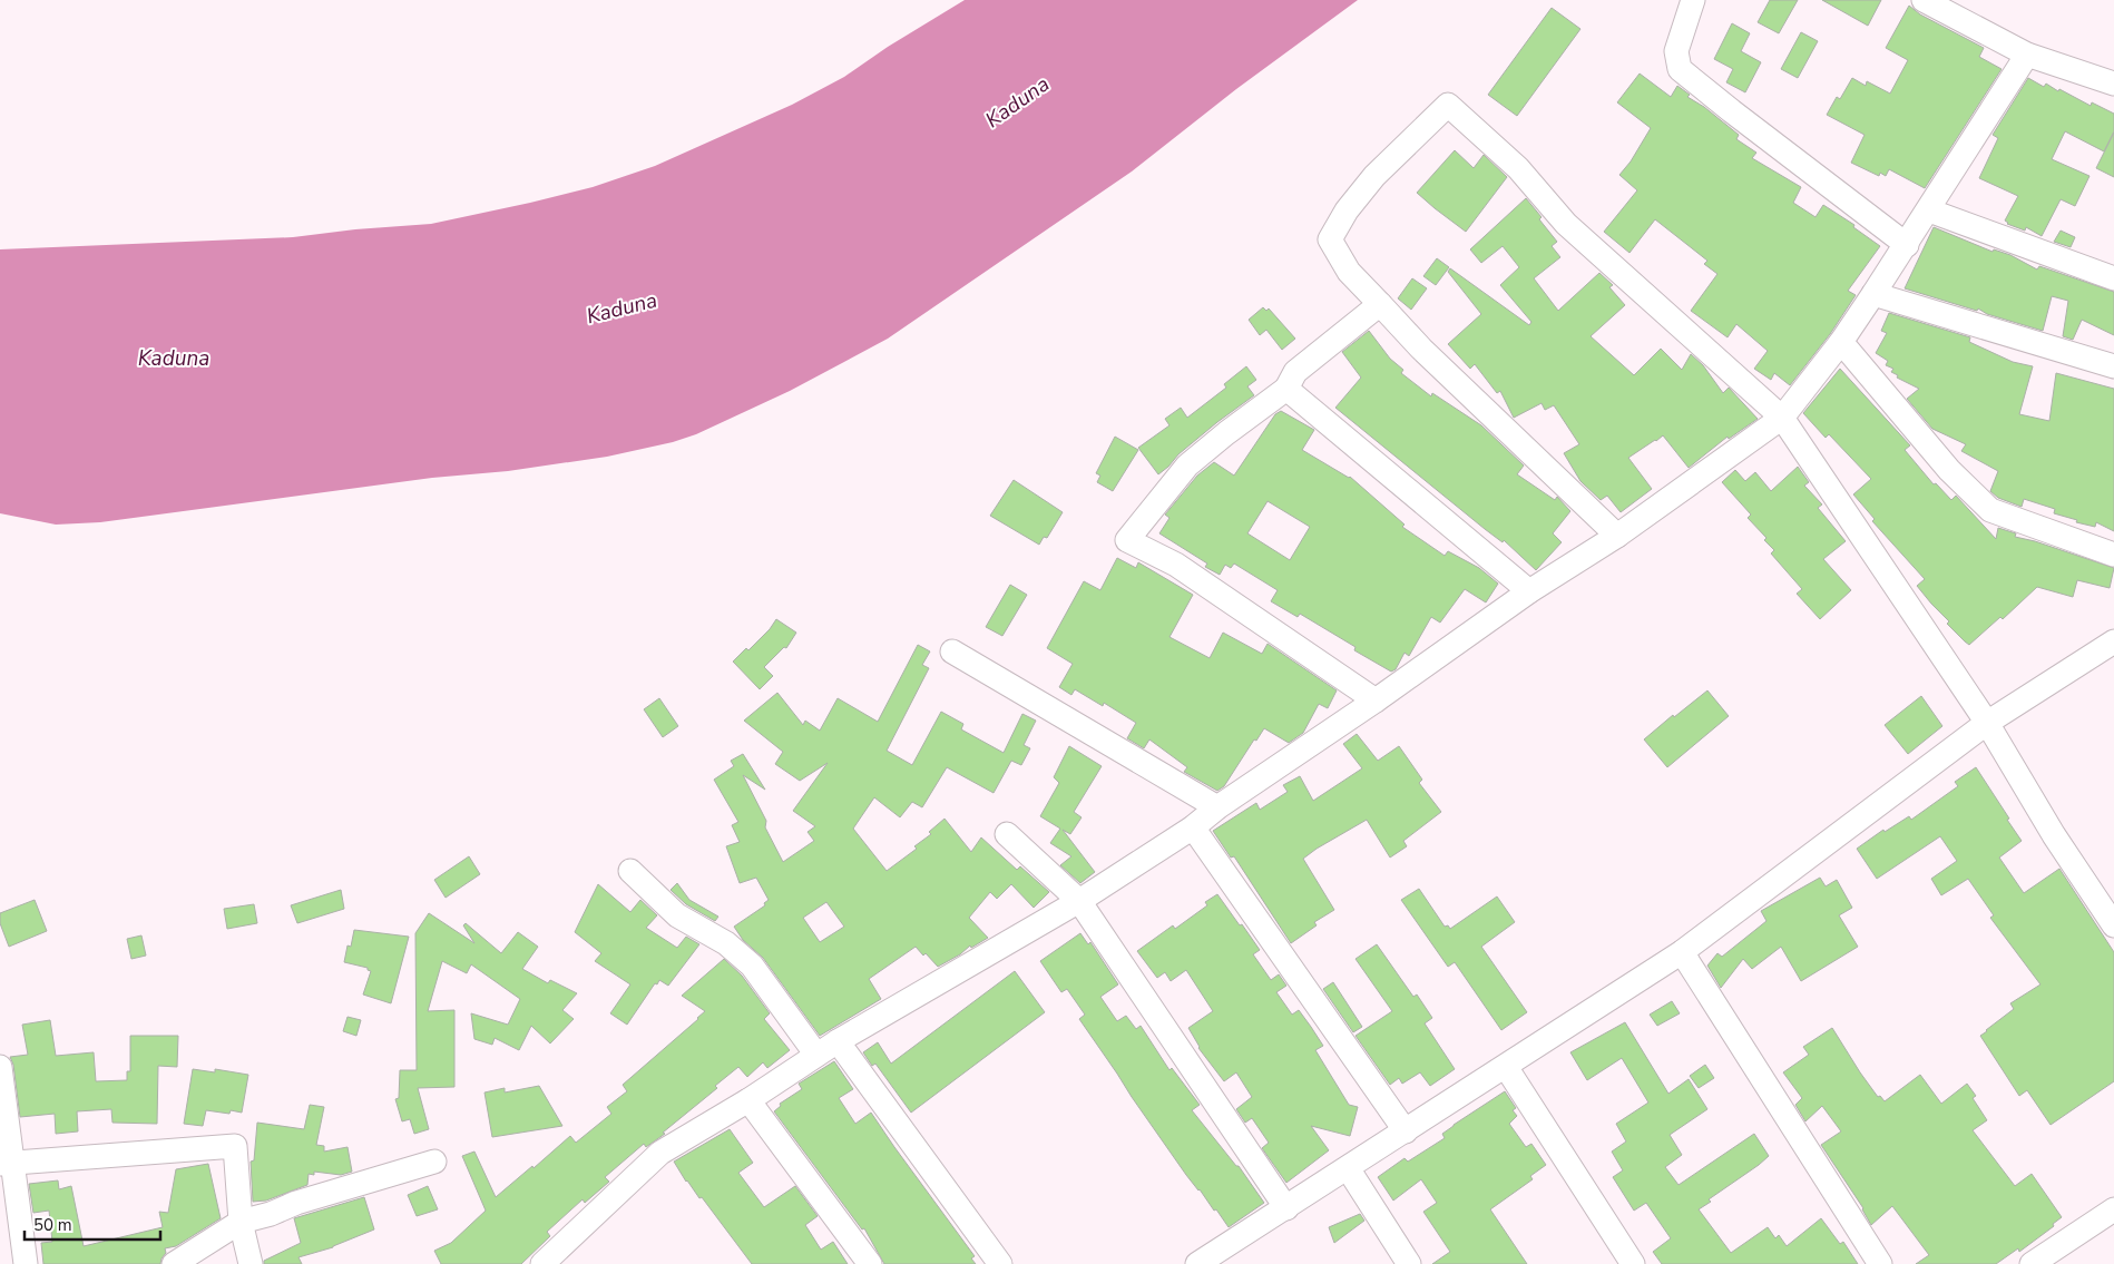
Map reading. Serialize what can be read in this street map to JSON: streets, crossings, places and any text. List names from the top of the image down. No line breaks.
{"water":["Kaduna"],"scale_bar":"50 m"}
